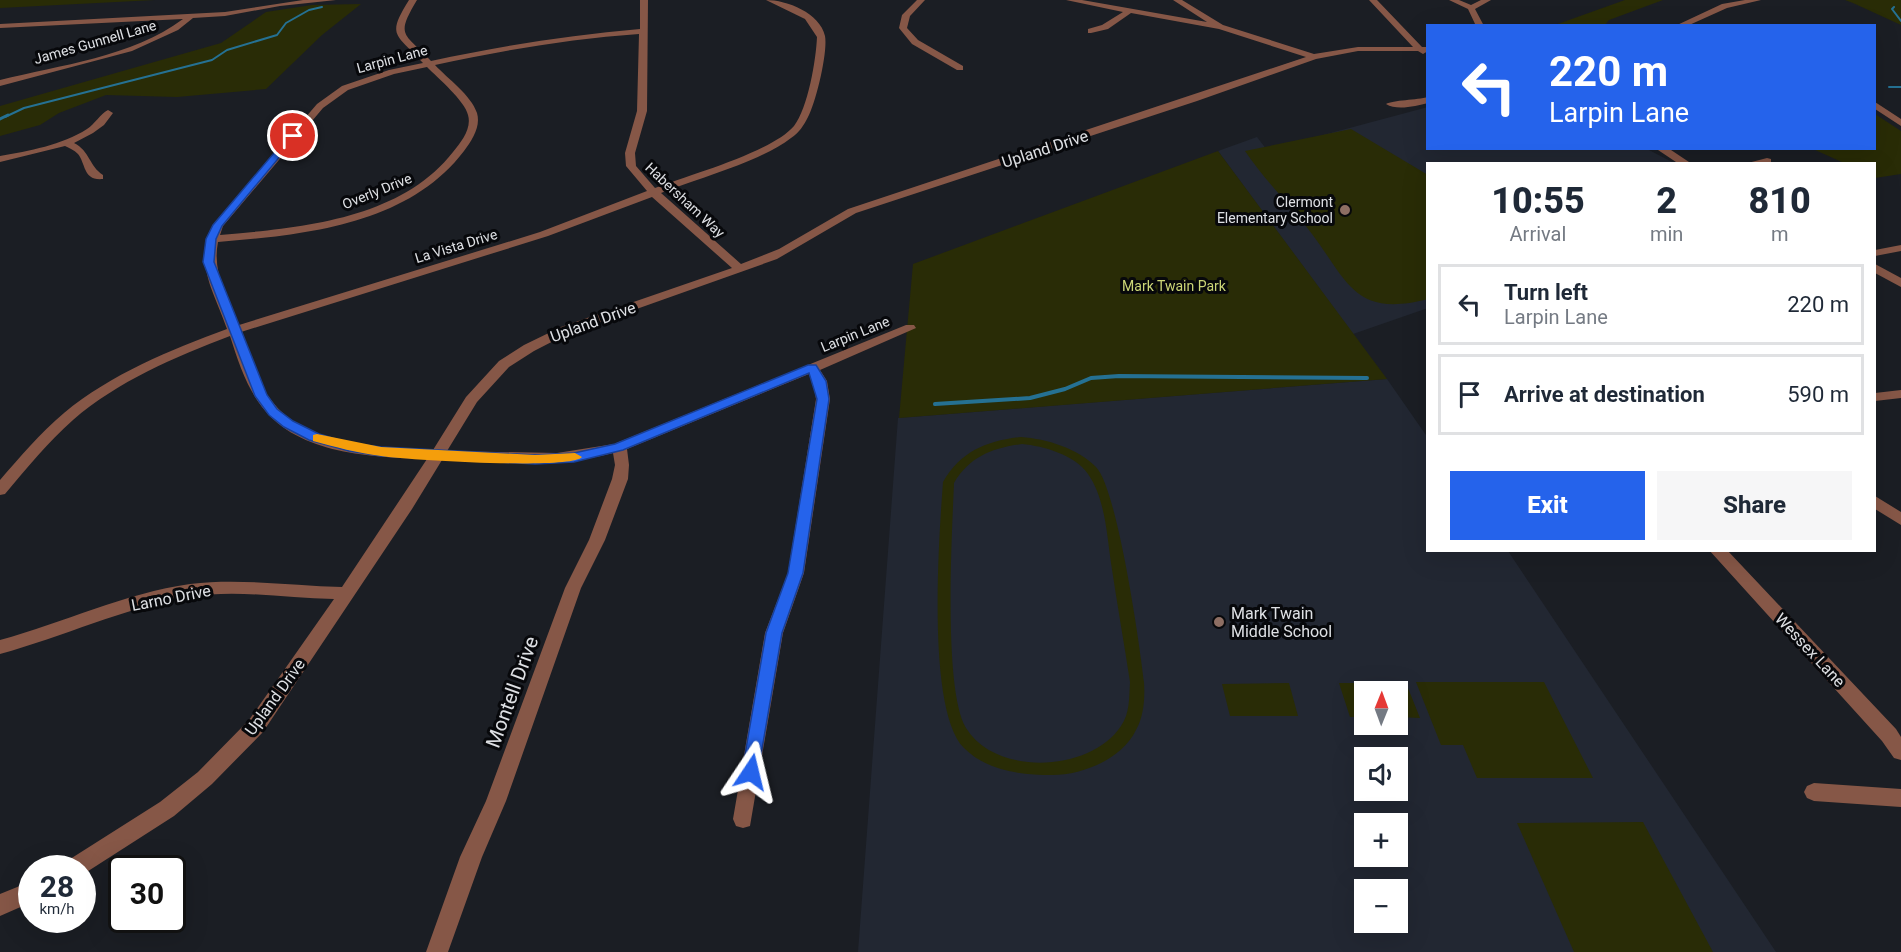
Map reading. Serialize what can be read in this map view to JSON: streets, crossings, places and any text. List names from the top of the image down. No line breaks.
{"streets":{"street":["James Gunnell Lane","Larpin Lane","Upland Drive","Overly Drive","Habersham Way","La Vista Drive","Larno Drive","Wessex Lane","Montell Drive"]},"crossings":[["Larpin Lane","Upland Drive"],["Larpin Lane","Overly Drive"],["Larpin Lane","Habersham Way"],["Larpin Lane","La Vista Drive"],["Larpin Lane","Montell Drive"],["Upland Drive","Habersham Way"],["Upland Drive","Larno Drive"],["Habersham Way","La Vista Drive"]],"parks":["Mark Twain Park"],"places":["Clermont Elementary School","Mark Twain Middle School"],"north":"top","page":{"turn":["220 m","Larpin Lane"],"eta":["10:55","Arrival","2","min","810","m"],"list":[{"name":"Turn left","note":"Larpin Lane","value":"220 m"},{"name":"Arrive at destination","value":"590 m"}],"buttons":["Exit","Share"],"map_buttons":["+","−"],"speed":"28 km/h","limit":"30"}}
